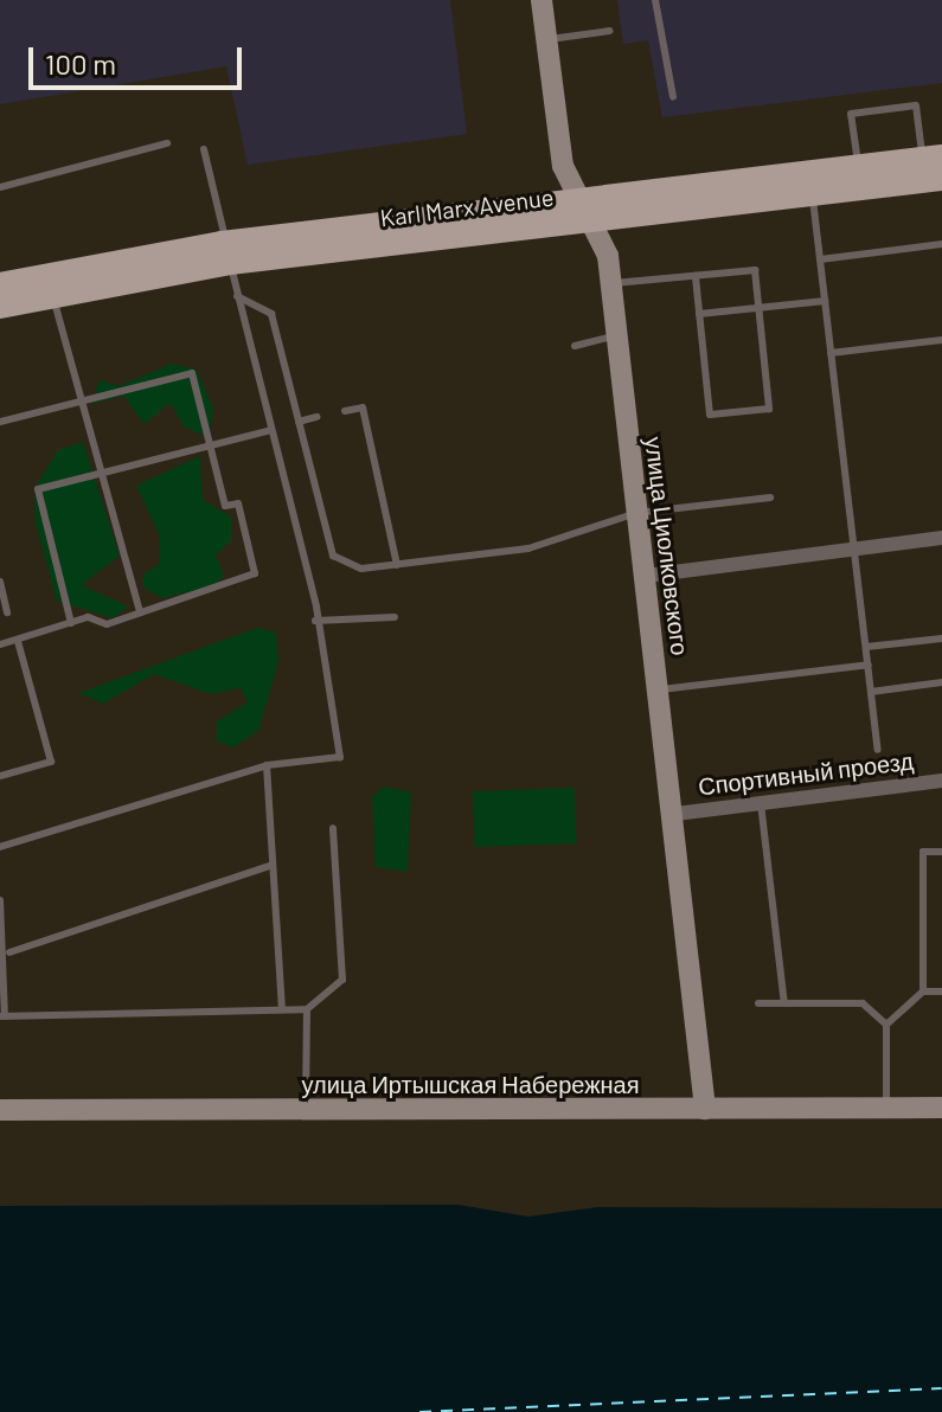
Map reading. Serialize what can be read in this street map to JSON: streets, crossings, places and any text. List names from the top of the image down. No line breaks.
{"streets":{"main road":["Karl Marx Avenue","улица Циолковского","улица Иртышская Набережная"],"street":["Спортивный проезд"]},"crossings":[["Karl Marx Avenue","улица Циолковского"],["улица Циолковского","Спортивный проезд"],["улица Циолковского","улица Иртышская Набережная"]],"scale_bar":"100 m"}
